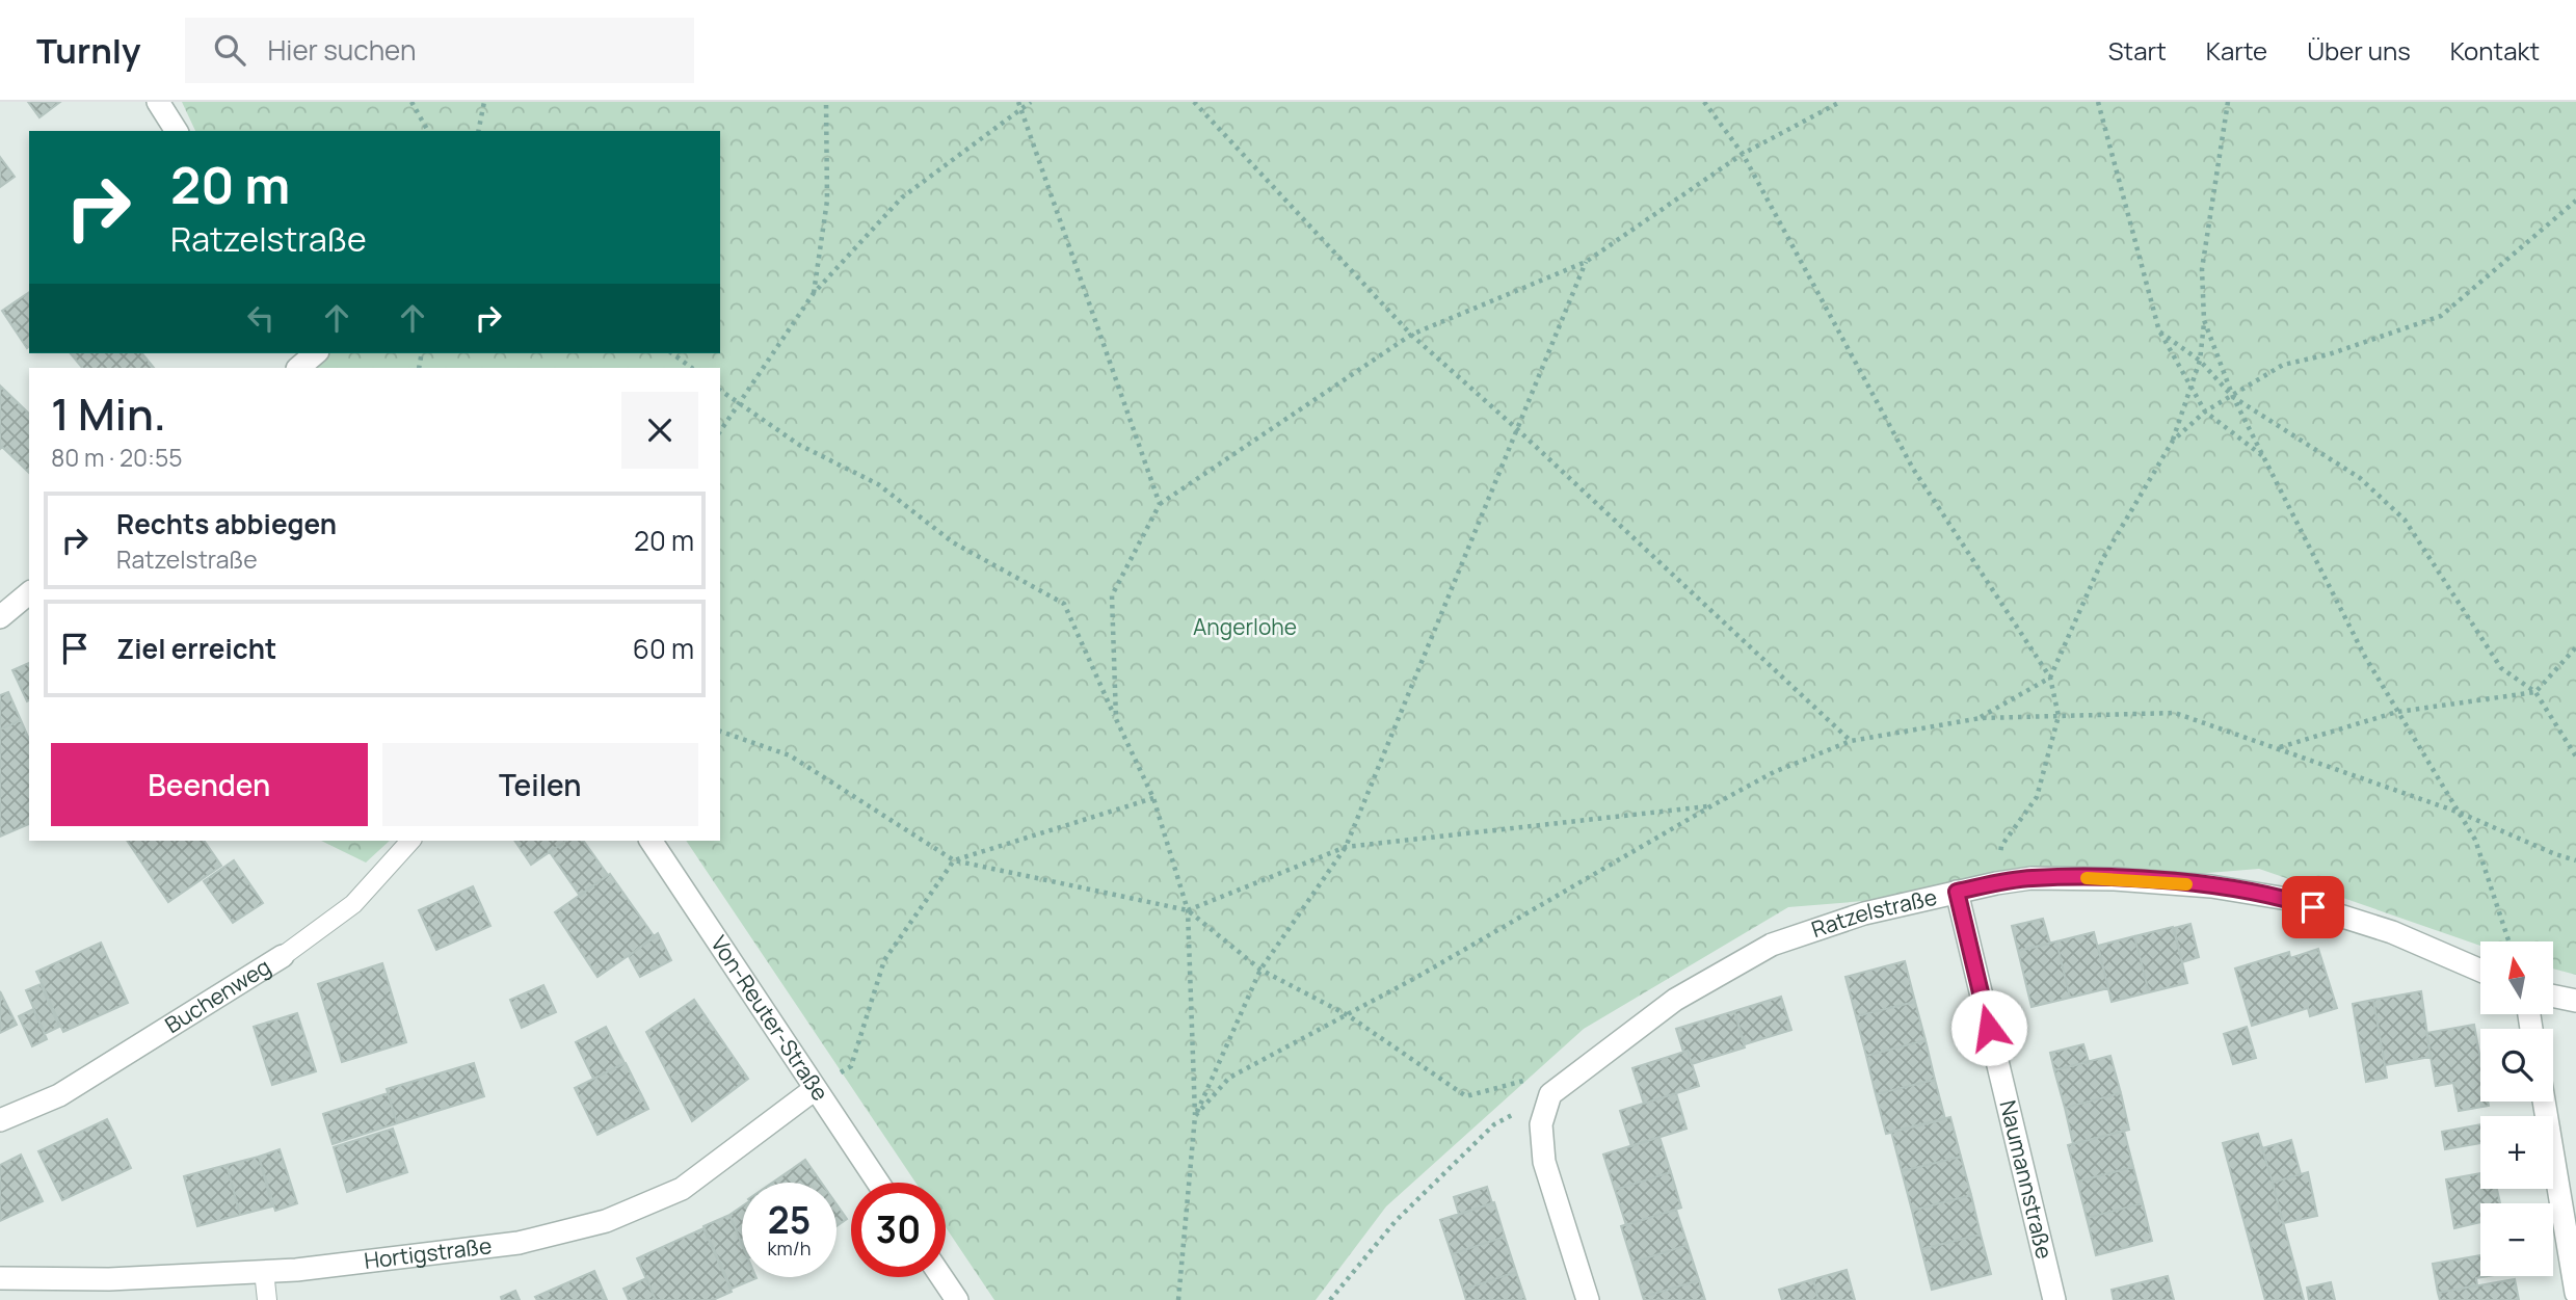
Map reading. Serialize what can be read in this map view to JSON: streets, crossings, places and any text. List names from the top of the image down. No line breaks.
{"streets":{"street":["Ratzelstraße","Buchenweg","Von-Reuter-Straße","Naumannstraße","Hortigstraße"]},"crossings":[["Ratzelstraße","Naumannstraße"],["Von-Reuter-Straße","Hortigstraße"]],"parks":["Angerlohe"],"north":"top","page":{"header":"Turnly","search":"Hier suchen","nav":["Start","Karte","Über uns","Kontakt"],"turn":["20 m","Ratzelstraße"],"heading":["1 Min.","80 m · 20:55"],"list":[{"name":"Rechts abbiegen","note":"Ratzelstraße","value":"20 m"},{"name":"Ziel erreicht","value":"60 m"}],"buttons":["Beenden","Teilen"],"map_buttons":["+","−"],"speed":"25 km/h","limit":"30"}}
